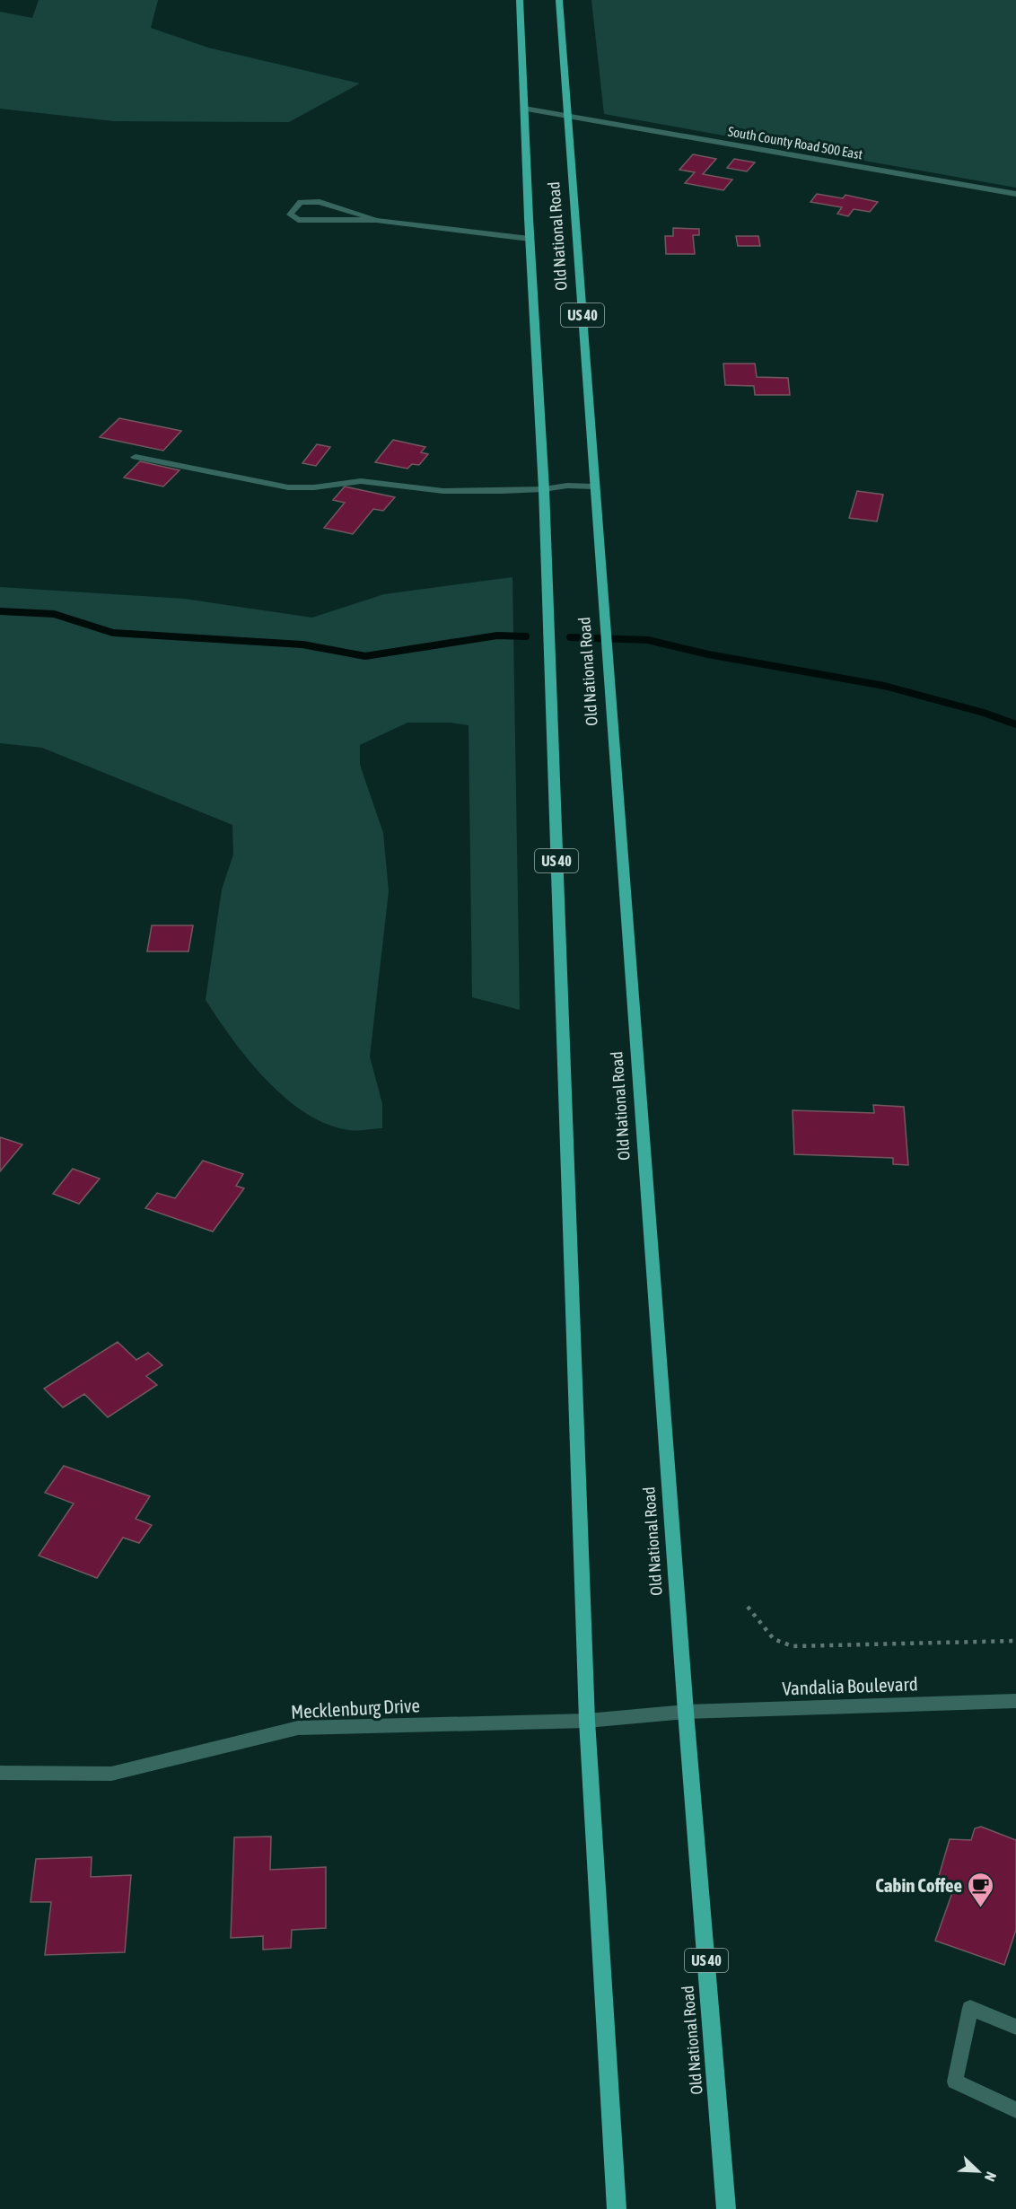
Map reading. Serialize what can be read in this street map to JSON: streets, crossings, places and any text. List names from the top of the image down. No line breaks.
{"streets":{"main road":["Old National Road","US 40"],"street":["South County Road 500 East","Vandalia Boulevard","Mecklenburg Drive"]},"crossings":[["South County Road 500 East","Old National Road"],["Old National Road","Vandalia Boulevard"],["Old National Road","Mecklenburg Drive"],["Vandalia Boulevard","Mecklenburg Drive"]],"places":{"cafe":["Cabin Coffee"]},"north":"bottom right"}
